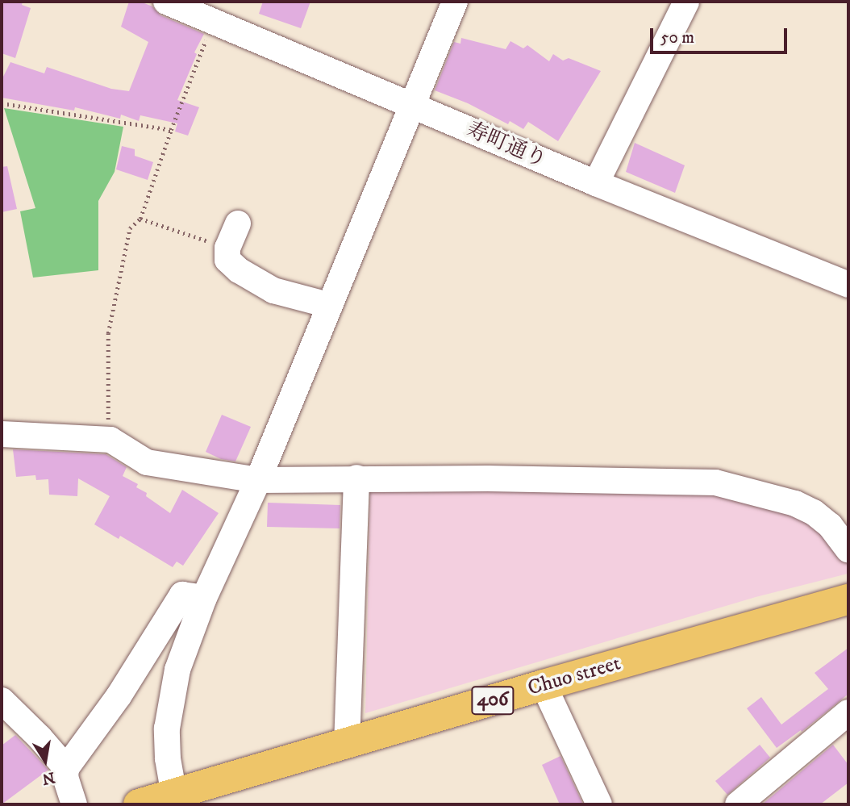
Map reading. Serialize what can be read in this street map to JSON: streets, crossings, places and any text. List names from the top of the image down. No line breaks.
{"streets":{"highway":["Chuo street","406"],"street":["寿町通り"]},"scale_bar":"50 m","north":"bottom"}
